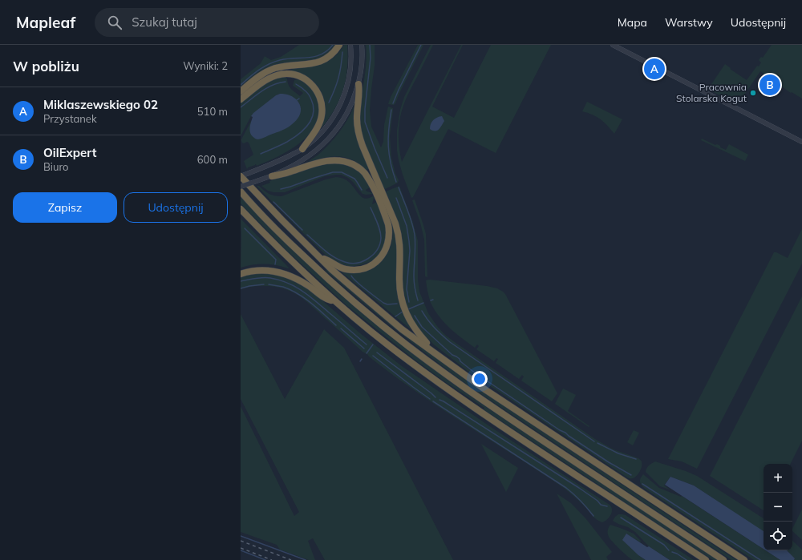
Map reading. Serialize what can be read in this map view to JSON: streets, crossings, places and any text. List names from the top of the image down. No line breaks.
{"places":["Pracownia Stolarska Kogut"],"page":{"header":"Mapleaf","search":"Szukaj tutaj","nav":["Mapa","Warstwy","Udostępnij"],"heading":["W pobliżu","Wyniki: 2"],"pins":["A","B"],"list":[{"mark":"A","name":"Miklaszewskiego 02","note":"Przystanek","value":"510 m"},{"mark":"B","name":"OilExpert","note":"Biuro","value":"600 m"}],"buttons":["Zapisz","Udostępnij"],"map_buttons":["+","−"]}}
